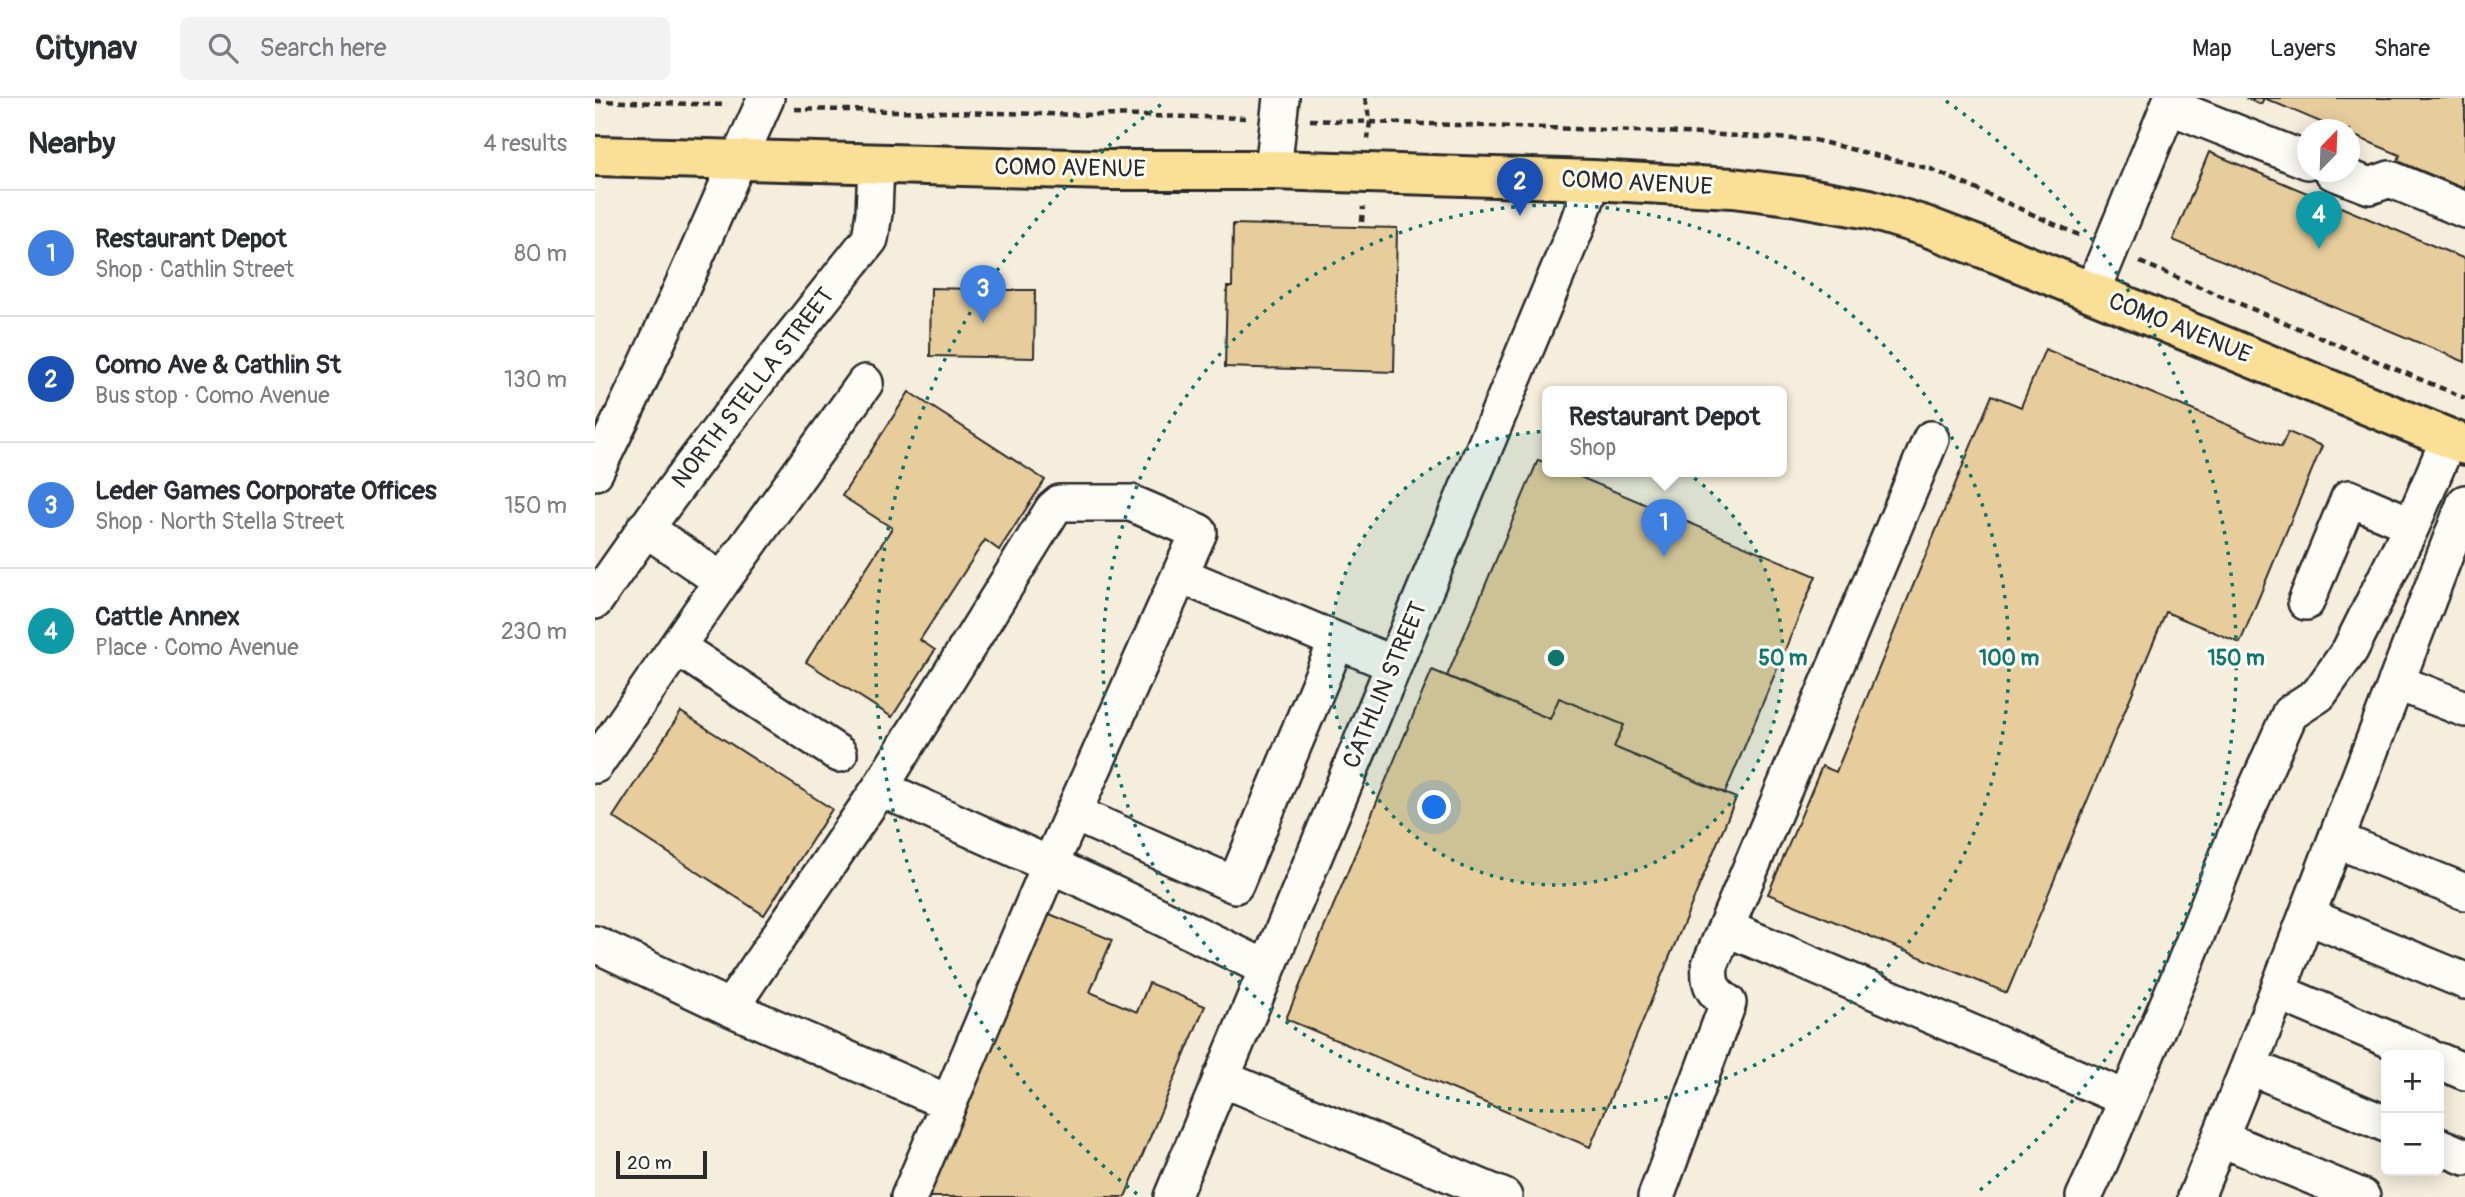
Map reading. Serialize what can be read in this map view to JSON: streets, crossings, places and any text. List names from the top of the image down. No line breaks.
{"streets":{"main road":["COMO AVENUE"],"street":["NORTH STELLA STREET","CATHLIN STREET"]},"crossings":[["COMO AVENUE","NORTH STELLA STREET"],["COMO AVENUE","CATHLIN STREET"]],"scale_bar":"20 m","north":"top right","page":{"header":"Citynav","search":"Search here","nav":["Map","Layers","Share"],"heading":["Nearby","4 results"],"pins":["2","4","3","1"],"list":[{"mark":"1","name":"Restaurant Depot","note":"Shop · Cathlin Street","value":"80 m"},{"mark":"2","name":"Como Ave & Cathlin St","note":"Bus stop · Como Avenue","value":"130 m"},{"mark":"3","name":"Leder Games Corporate Offices","note":"Shop · North Stella Street","value":"150 m"},{"mark":"4","name":"Cattle Annex","note":"Place · Como Avenue","value":"230 m"}],"popup":["Restaurant Depot","Shop"],"map_buttons":["+","−"],"scale":"20 m"},"rings":["50 m","100 m","150 m"]}
